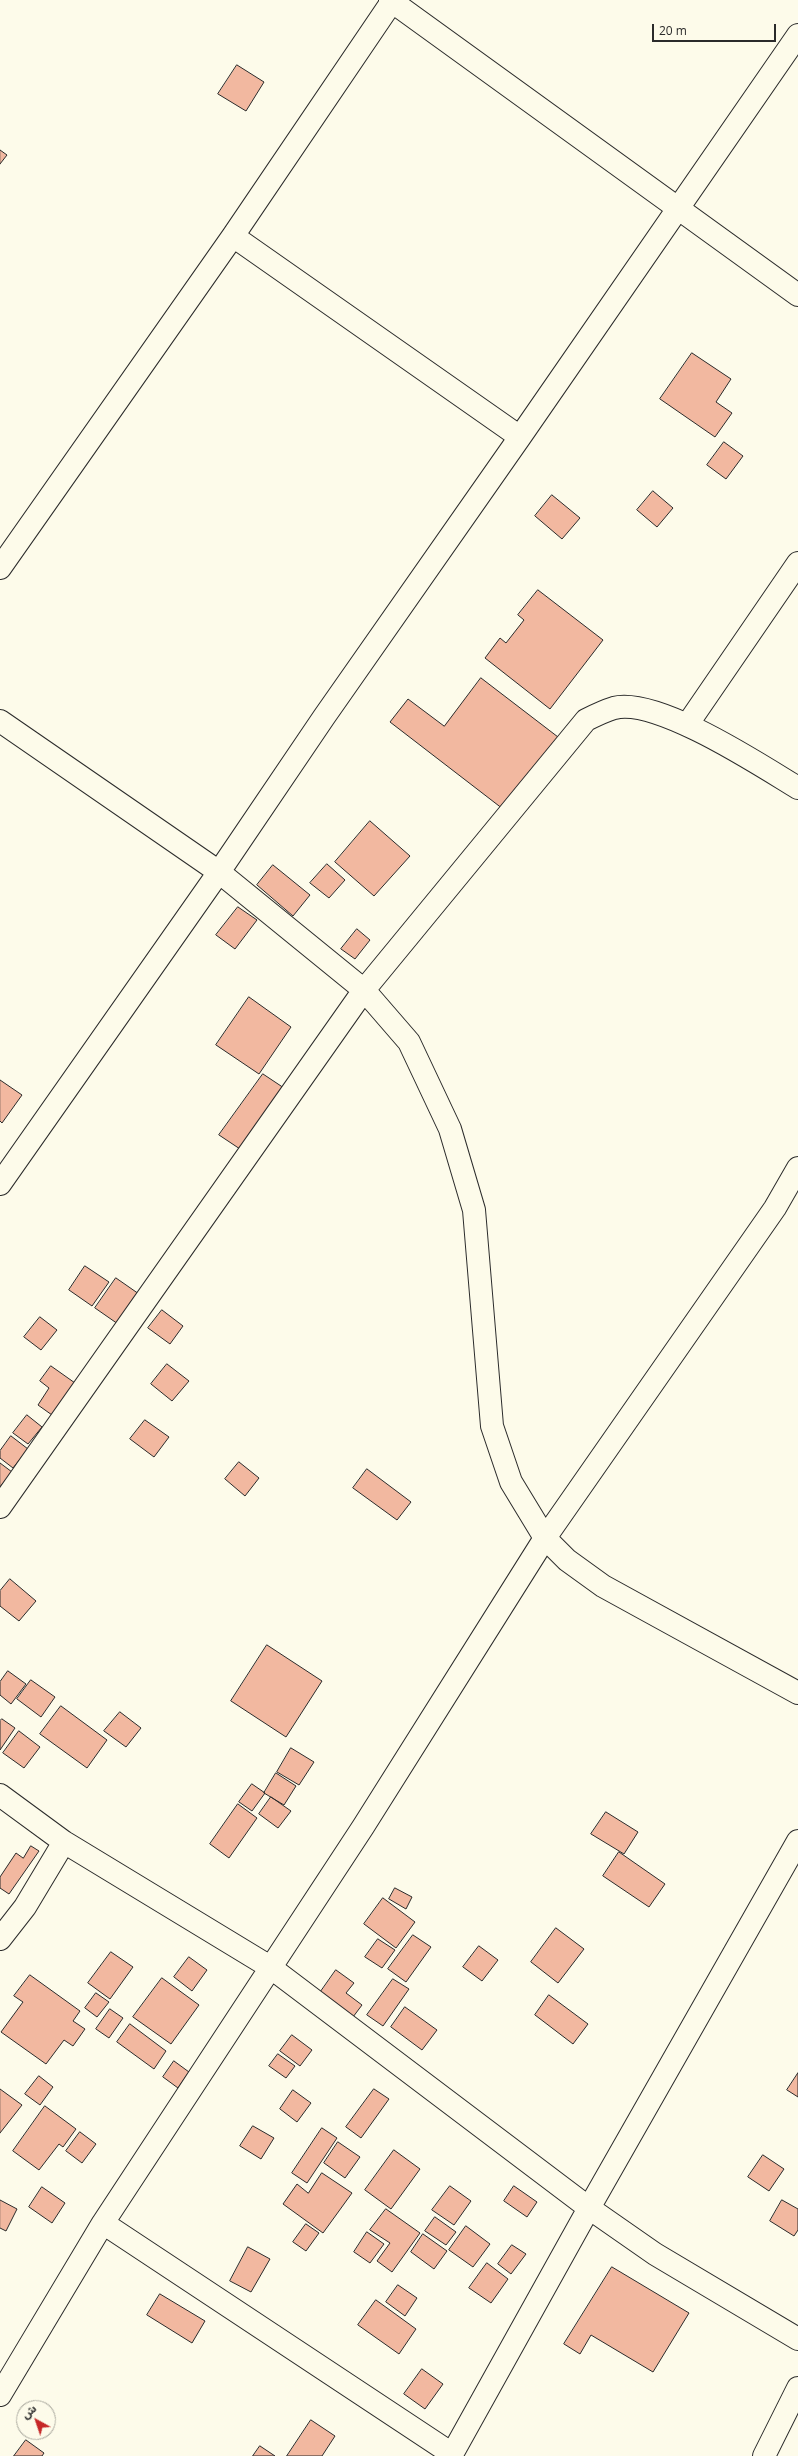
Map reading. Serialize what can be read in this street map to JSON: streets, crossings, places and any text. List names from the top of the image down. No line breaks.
{"scale_bar":"20 m","north":"top left"}
